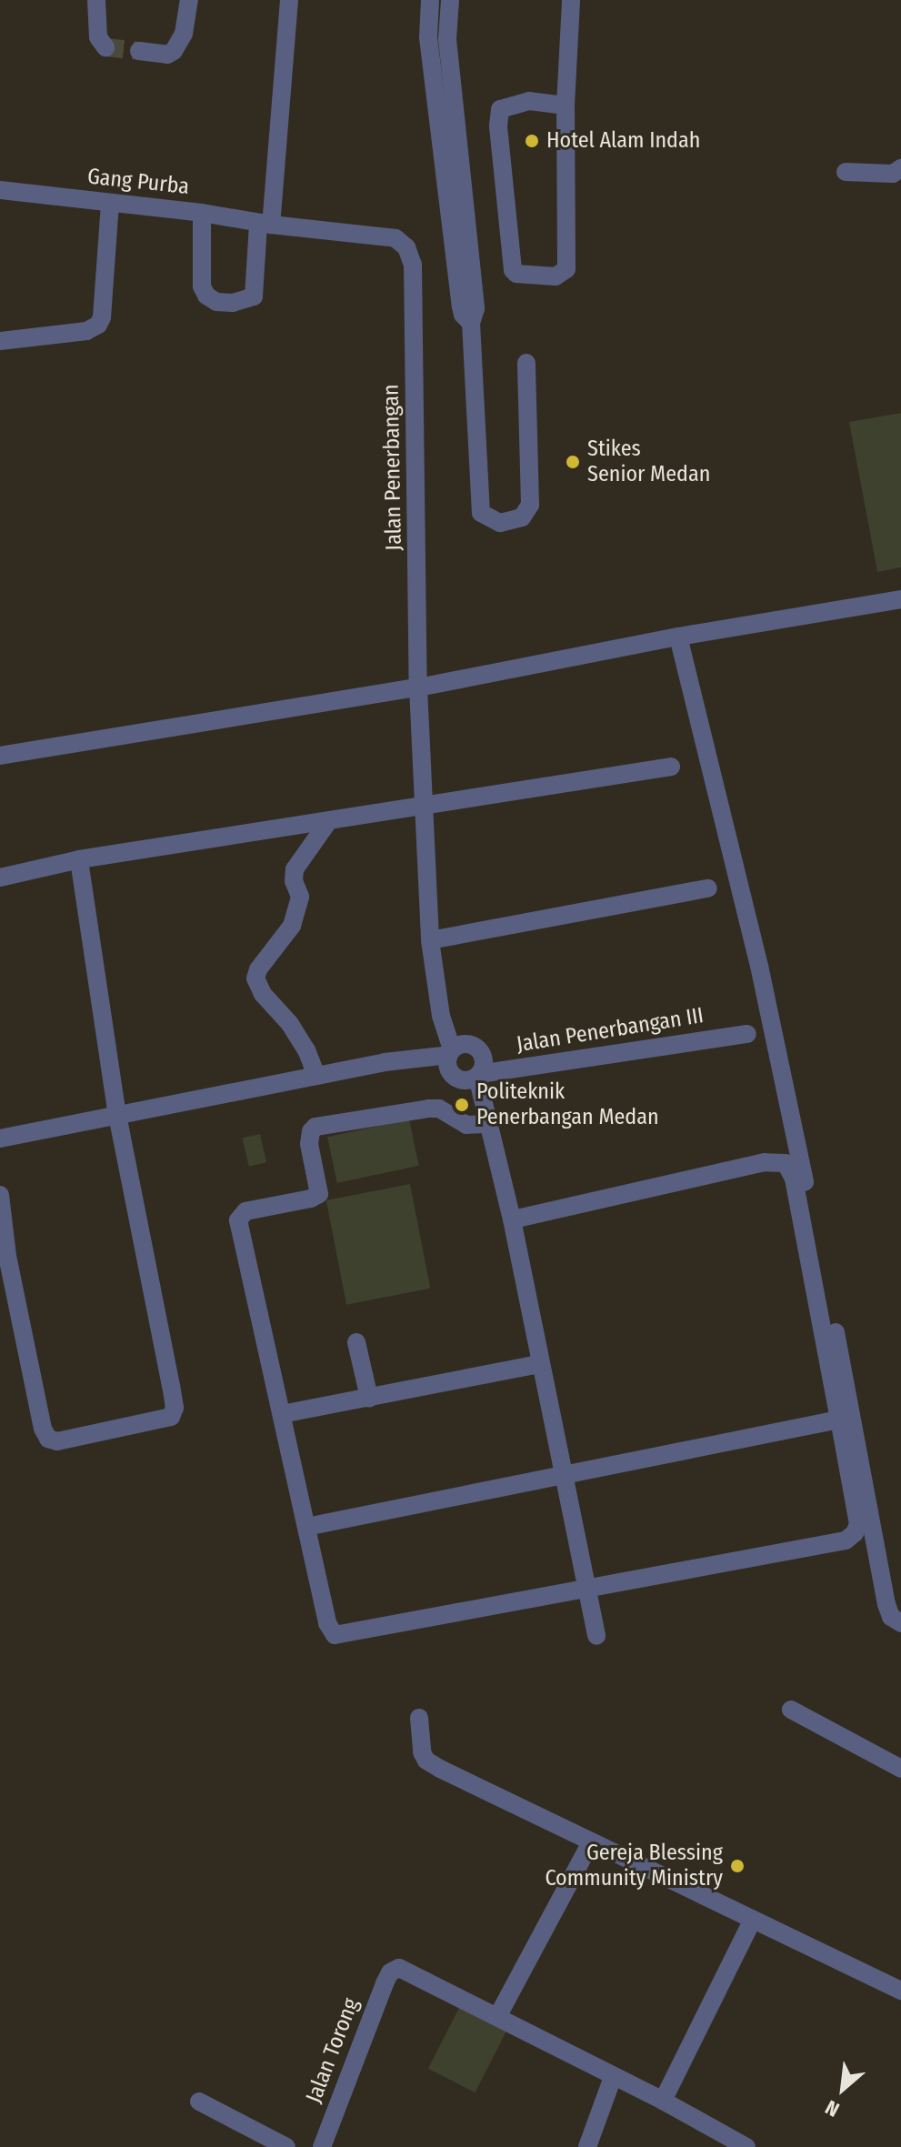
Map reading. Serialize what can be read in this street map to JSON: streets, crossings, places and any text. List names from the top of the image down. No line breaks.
{"streets":{"street":["Gang Purba","Jalan Penerbangan","Jalan Penerbangan III","Jalan Torong"]},"crossings":[["Gang Purba","Jalan Penerbangan"],["Jalan Penerbangan","Jalan Penerbangan III"]],"places":["Hotel Alam Indah","Stikes Senior Medan","Politeknik Penerbangan Medan","Gereja Blessing Community Ministry"],"north":"bottom left"}
